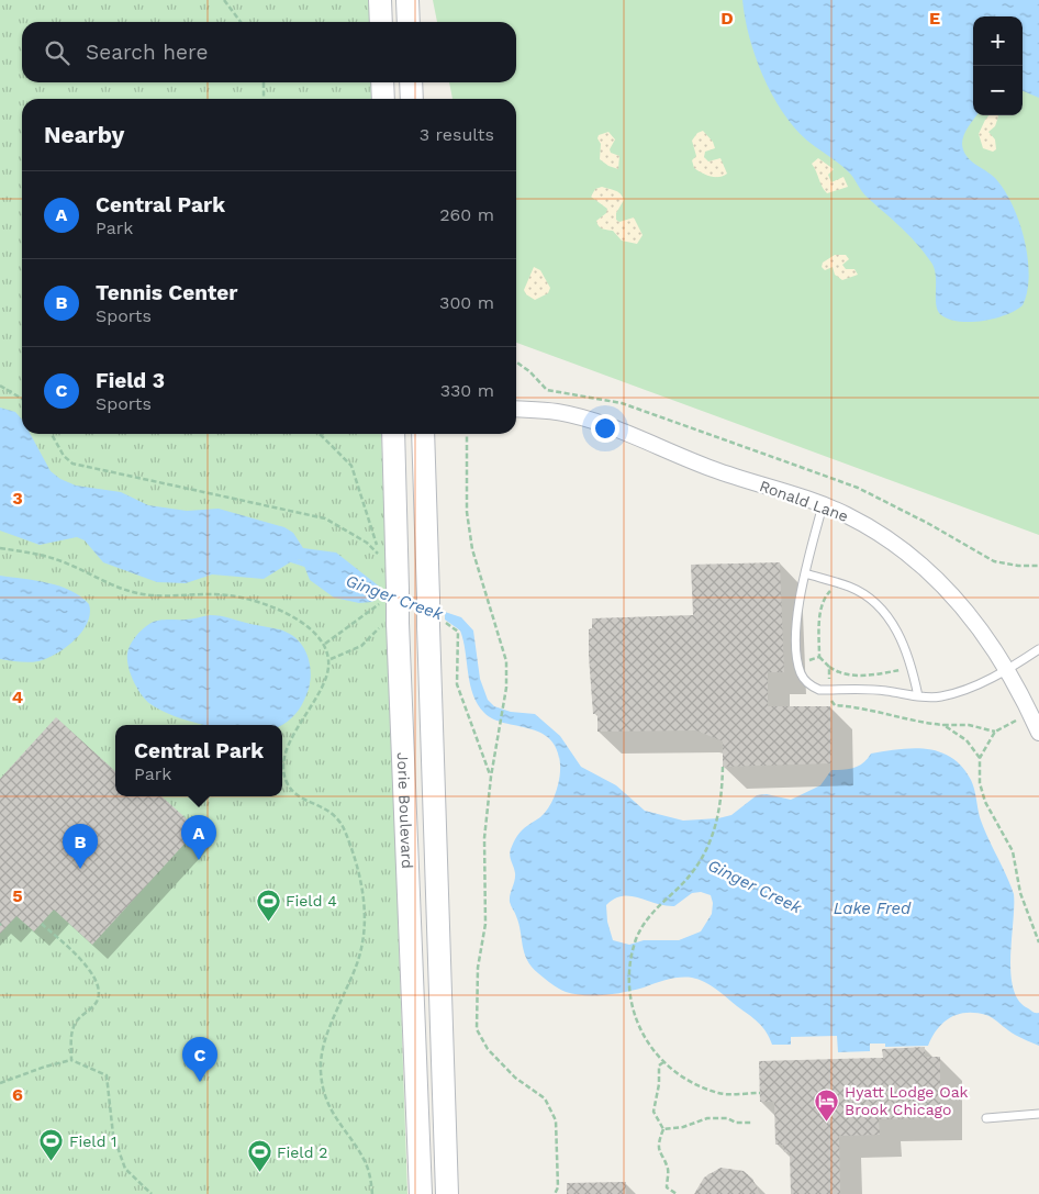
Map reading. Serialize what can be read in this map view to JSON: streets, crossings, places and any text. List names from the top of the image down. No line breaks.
{"streets":{"main road":["Jorie Boulevard"],"street":["Ronald Lane"]},"water":["Ginger Creek","Lake Fred"],"places":{"sports":["Field 4","Field 1","Field 2"],"hotel":["Hyatt Lodge Oak Brook Chicago"]},"page":{"map_buttons":["+","−"],"search":"Search here","heading":["Nearby","3 results"],"list":[{"mark":"A","name":"Central Park","note":"Park","value":"260 m"},{"mark":"B","name":"Tennis Center","note":"Sports","value":"300 m"},{"mark":"C","name":"Field 3","note":"Sports","value":"330 m"}],"popup":["Central Park","Park"],"pins":["A","B","C"]},"grid":{"columns":["D","E"],"rows":["3","4","5","6"]}}
